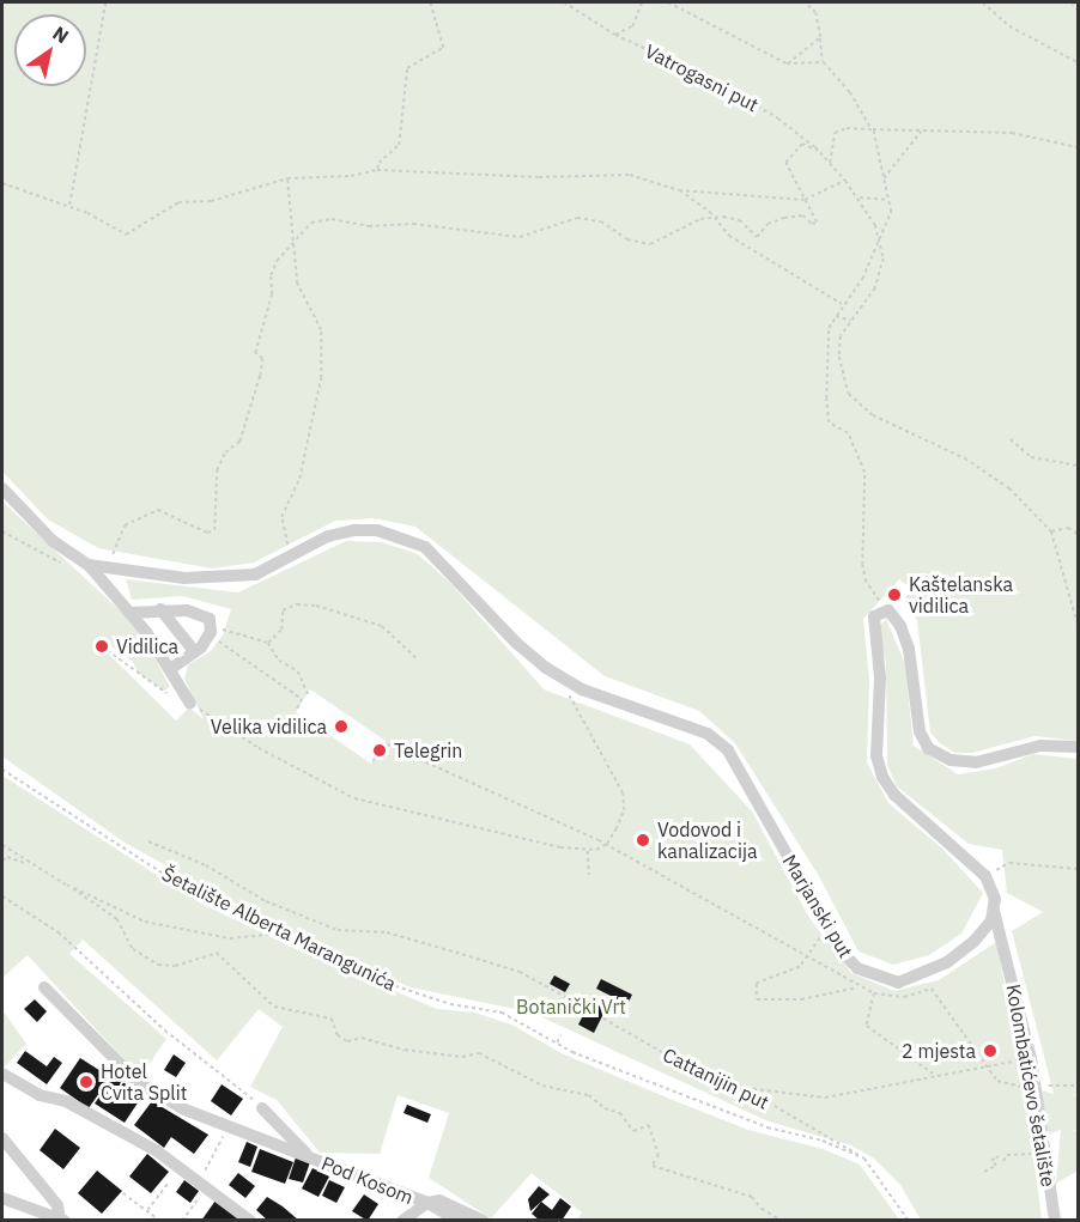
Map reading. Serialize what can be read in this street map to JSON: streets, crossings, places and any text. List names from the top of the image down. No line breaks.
{"streets":{"street":["Marjanski put","Kolombatićevo šetalište","Pod Kosom"],"path":["Vatrogasni put","Šetalište Alberta Marangunića","Cattanijin put"]},"crossings":[["Marjanski put","Kolombatićevo šetalište"],["Šetalište Alberta Marangunića","Cattanijin put"]],"parks":["Botanički Vrt"],"places":["Kaštelanska vidilica","Vidilica","Velika vidilica","Telegrin","Vodovod i kanalizacija","2 mjesta","Hotel Cvita Split"],"north":"top right"}
